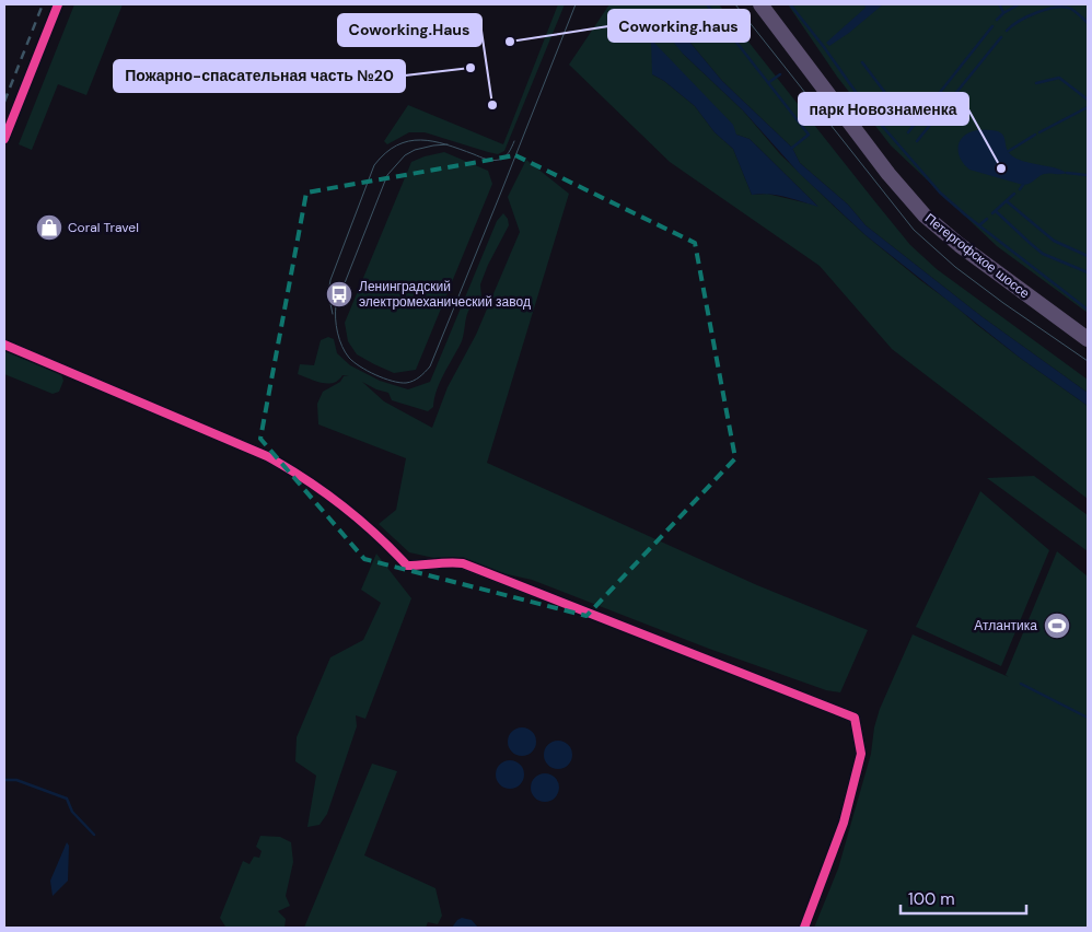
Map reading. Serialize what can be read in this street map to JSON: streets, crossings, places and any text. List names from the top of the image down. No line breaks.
{"streets":{"main road":["Петергофское шоссе"]},"places":{"other":["Coworking.haus","Пожарно-спасательная часть №20","Coworking.Haus","парк Новознаменка"],"shop":["Coral Travel"],"bus stop":["Ленинградский электромеханический завод"],"sports":["Атлантика"]},"scale_bar":"100 m"}
